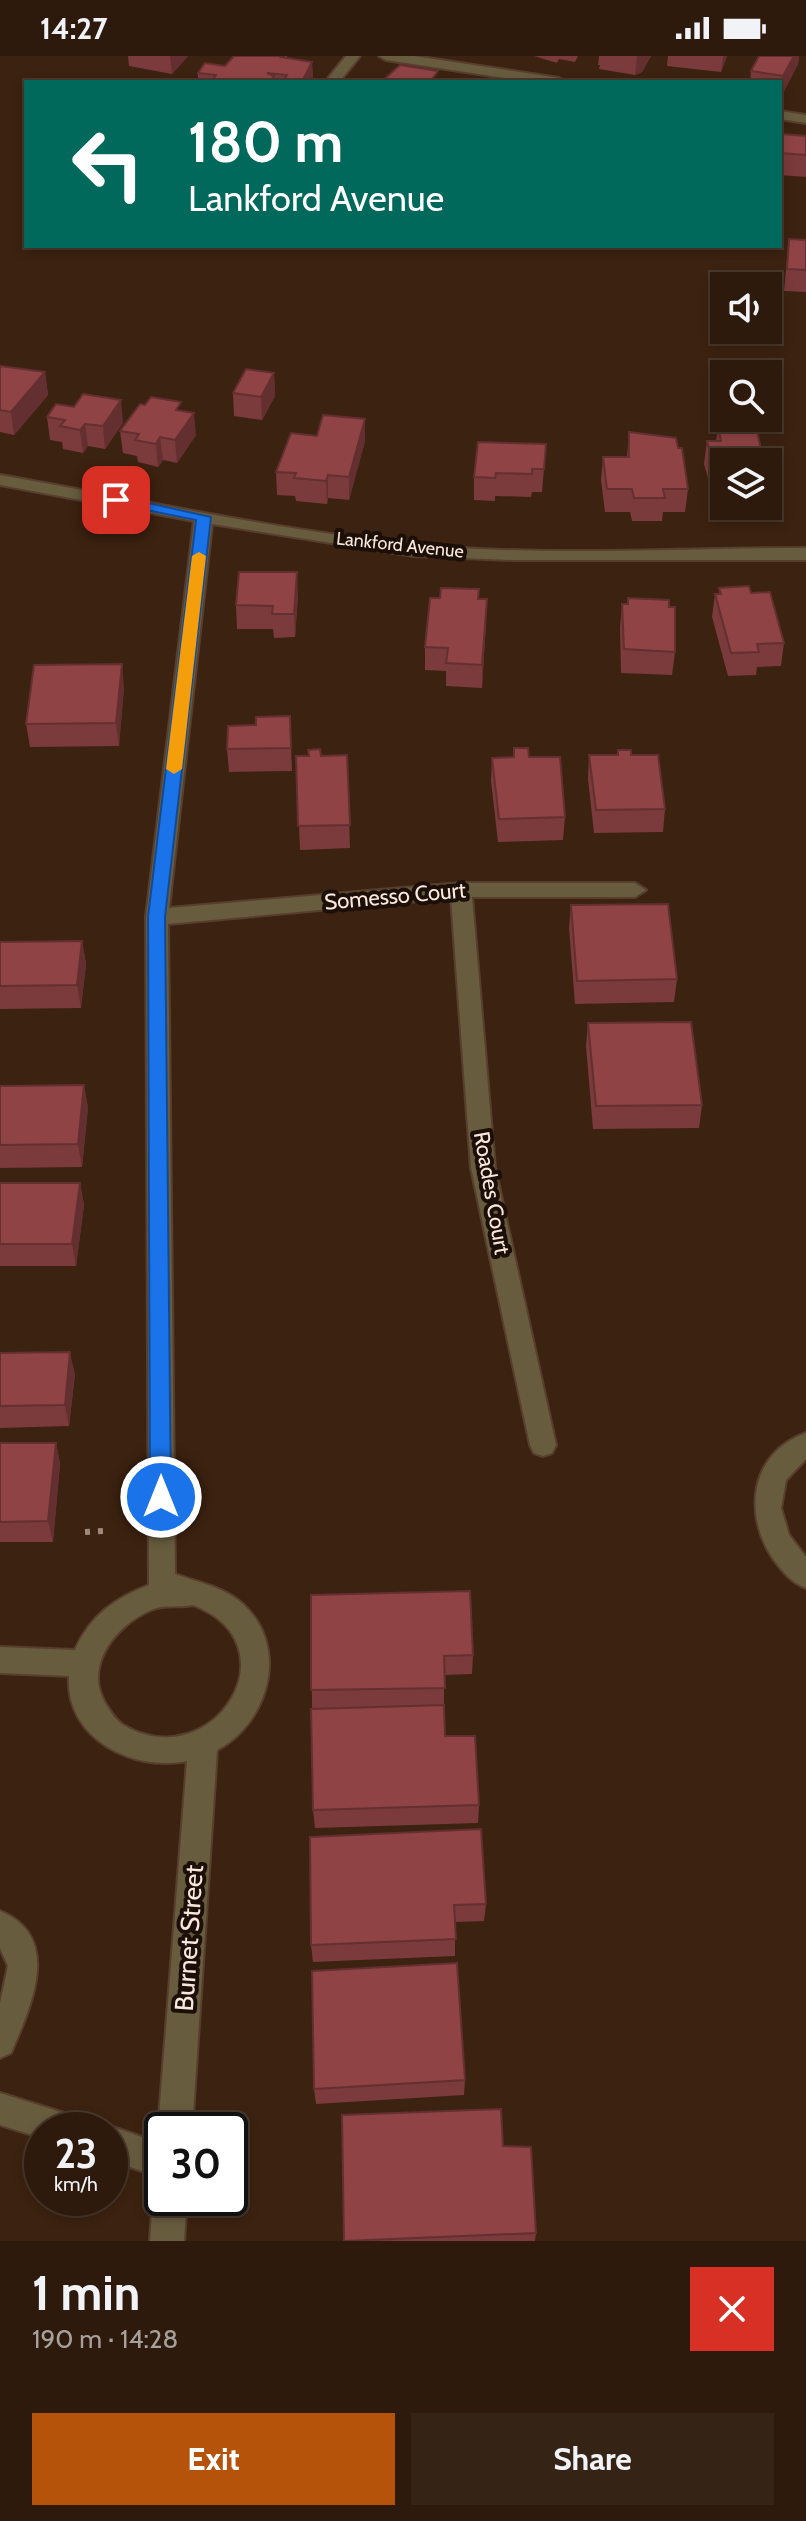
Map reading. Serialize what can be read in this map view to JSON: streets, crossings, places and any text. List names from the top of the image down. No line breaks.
{"streets":{"street":["Lankford Avenue","Somesso Court","Roades Court","Burnet Street"]},"crossings":[["Somesso Court","Roades Court"]],"page":{"status":"14:27","turn":["180 m","Lankford Avenue"],"speed":"23 km/h","limit":"30","heading":["1 min","190 m · 14:28"],"buttons":["Exit","Share"]}}
